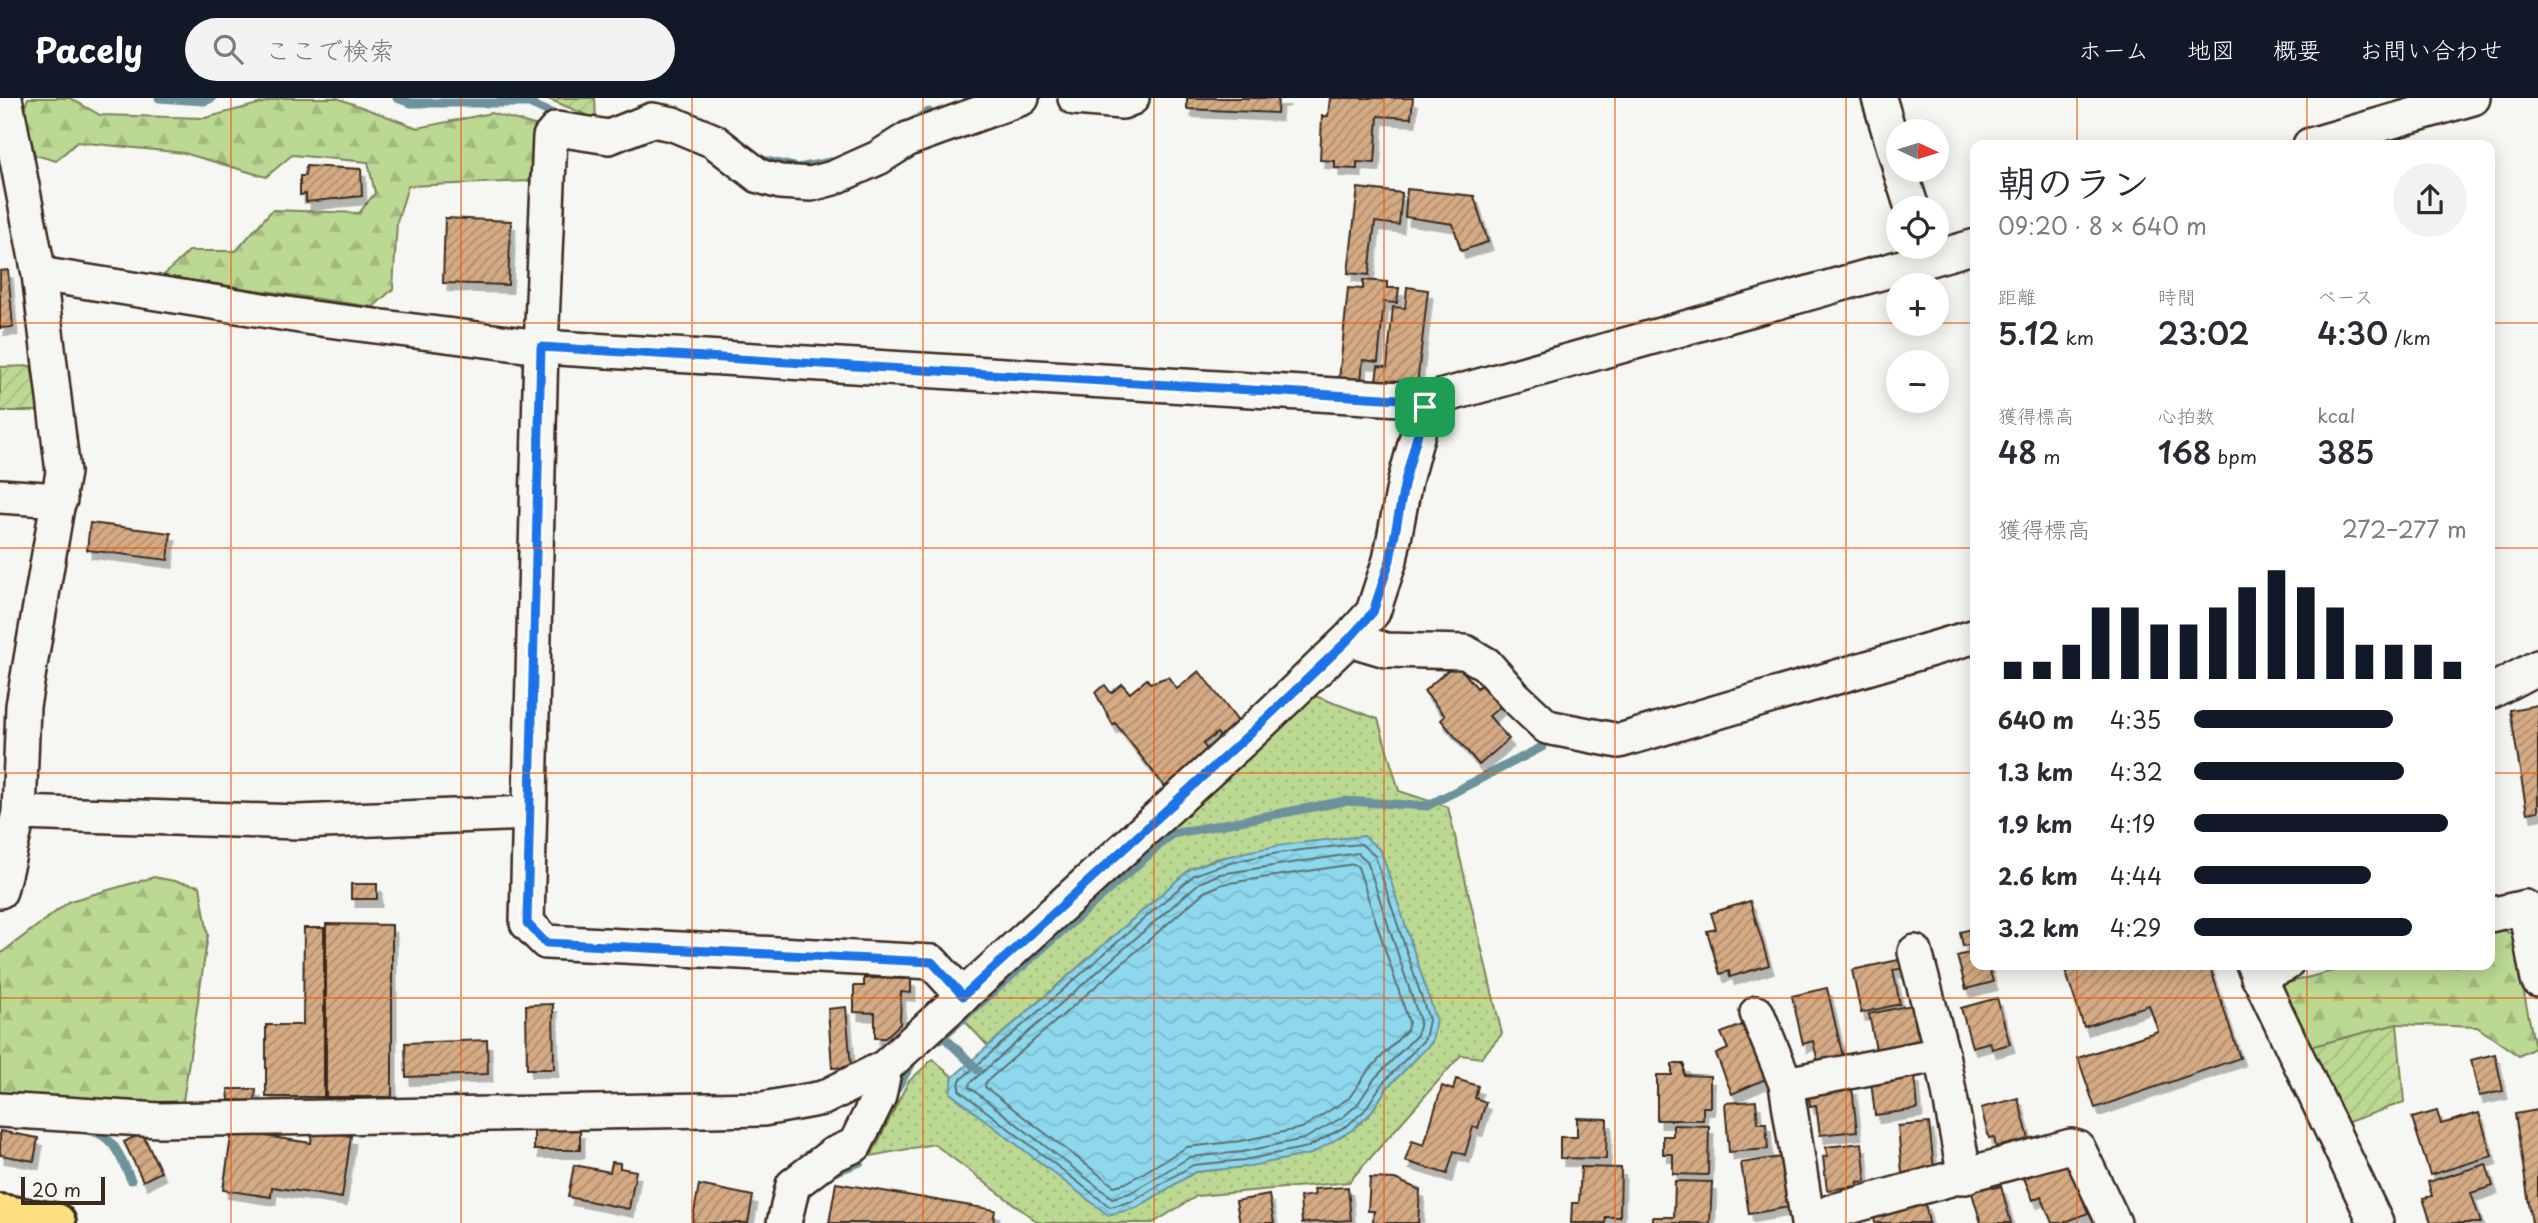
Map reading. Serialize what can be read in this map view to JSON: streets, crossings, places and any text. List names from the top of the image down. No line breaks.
{"scale_bar":"20 m","north":"right","page":{"header":"Pacely","search":"ここで検索","nav":["ホーム","地図","概要","お問い合わせ"],"map_buttons":["+","−"],"heading":["朝のラン","09:20 · 8 × 640 m"],"stats":[["距離","5.12 km"],["時間","23:02"],["ペース","4:30 /km"],["獲得標高","48 m"],["心拍数","168 bpm"],["kcal","385"]],"chart":["獲得標高","272–277 m"],"list":[{"name":"640 m","note":"4:35"},{"name":"1.3 km","note":"4:32"},{"name":"1.9 km","note":"4:19"},{"name":"2.6 km","note":"4:44"},{"name":"3.2 km","note":"4:29"}],"scale":"20 m"}}
